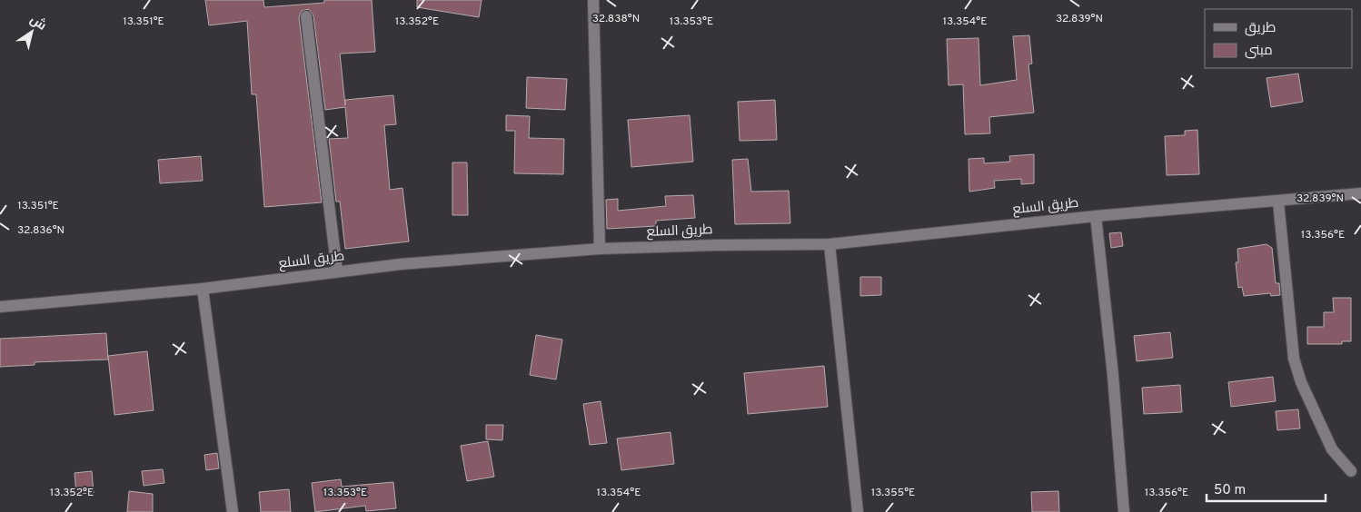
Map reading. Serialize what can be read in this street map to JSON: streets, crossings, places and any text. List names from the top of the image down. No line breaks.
{"streets":{"street":["طريق السلع"]},"legend":["طريق","مبنى"],"scale_bar":"50 m","north":"top right","coordinates":["32.838°N","32.839°N","13.351°E","13.352°E","13.353°E","13.354°E","32.836°N","13.356°E","13.355°E"]}
